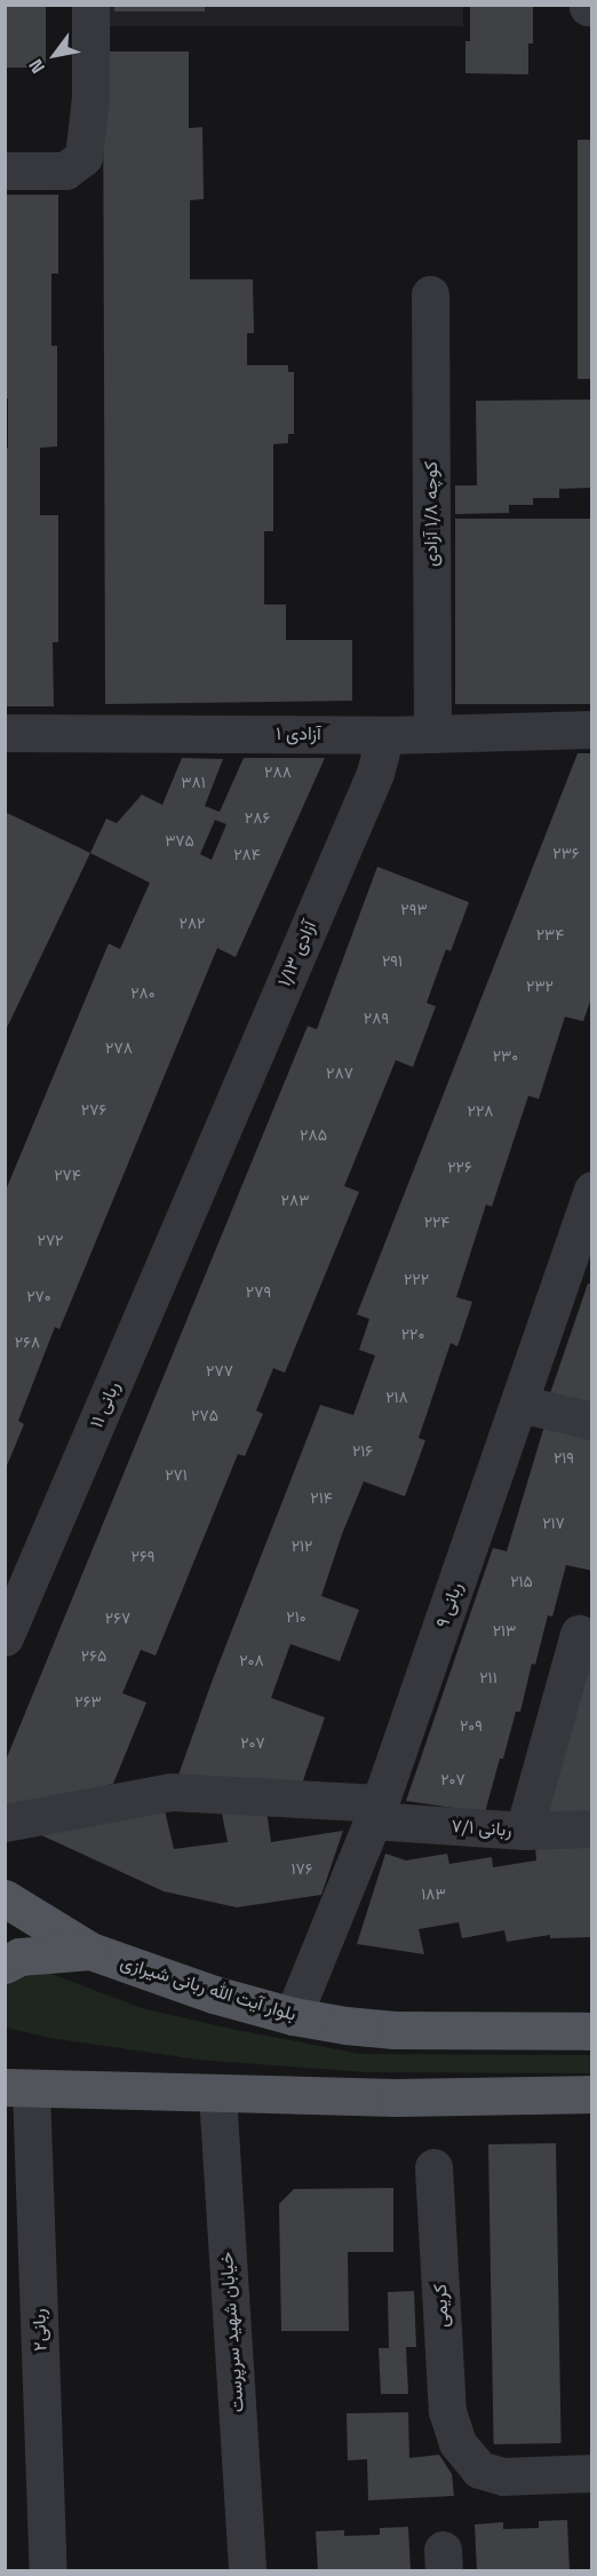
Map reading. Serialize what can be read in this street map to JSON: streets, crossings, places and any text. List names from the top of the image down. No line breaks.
{"streets":{"main road":["بلوار آیت الله ربانی شیرازی"],"street":["کوچه ۱/۸ آزادی","آزادی ۱","آزادی ۱/۱۳","ربانی ۱۱","ربانی ۹","ربانی ۷/۱","کریمی","ربانی۲","خیابان شهید سرپرست"]},"crossings":[["کوچه ۱/۸ آزادی","آزادی ۱"],["آزادی ۱","آزادی ۱/۱۳"],["آزادی ۱/۱۳","ربانی ۱۱"],["ربانی ۹","ربانی ۷/۱"],["ربانی ۹","بلوار آیت الله ربانی شیرازی"]],"house_numbers":["۲۸۸","۳۸۱","۲۸۶","۳۷۵","۲۳۶","۲۸۴","۲۹۳","۲۸۲","۲۳۴","۲۹۱","۲۳۲","۲۸۰","۲۸۹","۲۷۸","۲۳۰","۲۸۷","۲۷۶","۲۲۸","۲۸۵","۲۲۶","۲۷۴","۲۸۳","۲۲۴","۲۷۲","۲۲۲","۲۷۹","۲۷۰","۲۲۰","۲۶۸","۲۷۷","۲۱۸","۲۷۵","۲۱۶","۲۱۹","۲۷۱","۲۱۴","۲۱۷","۲۱۲","۲۶۹","۲۱۵","۲۱۰","۲۶۷","۲۱۳","۲۶۵","۲۰۸","۲۱۱","۲۶۳","۲۰۹","۲۰۷","۲۰۷","۱۷۶","۱۸۳"],"north":"bottom left"}
